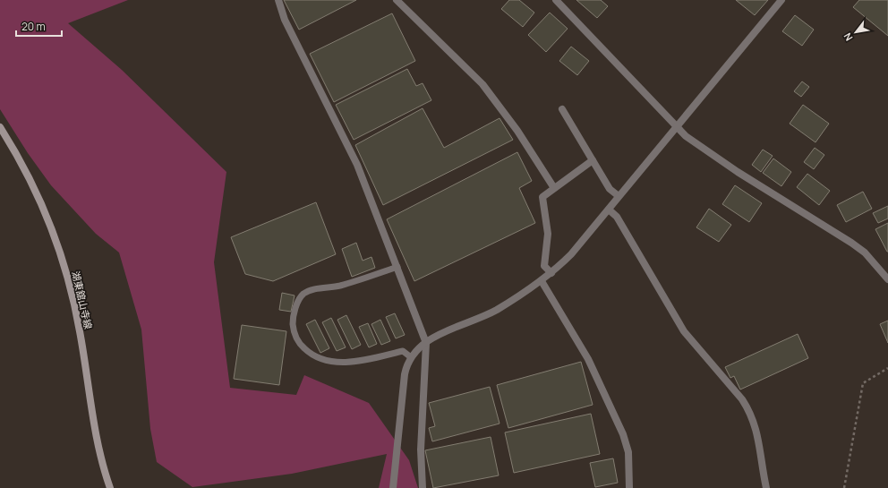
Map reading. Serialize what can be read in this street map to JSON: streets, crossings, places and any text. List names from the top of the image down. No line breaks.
{"streets":{"main road":["湖東舘山寺線"]},"scale_bar":"20 m","north":"bottom left"}
